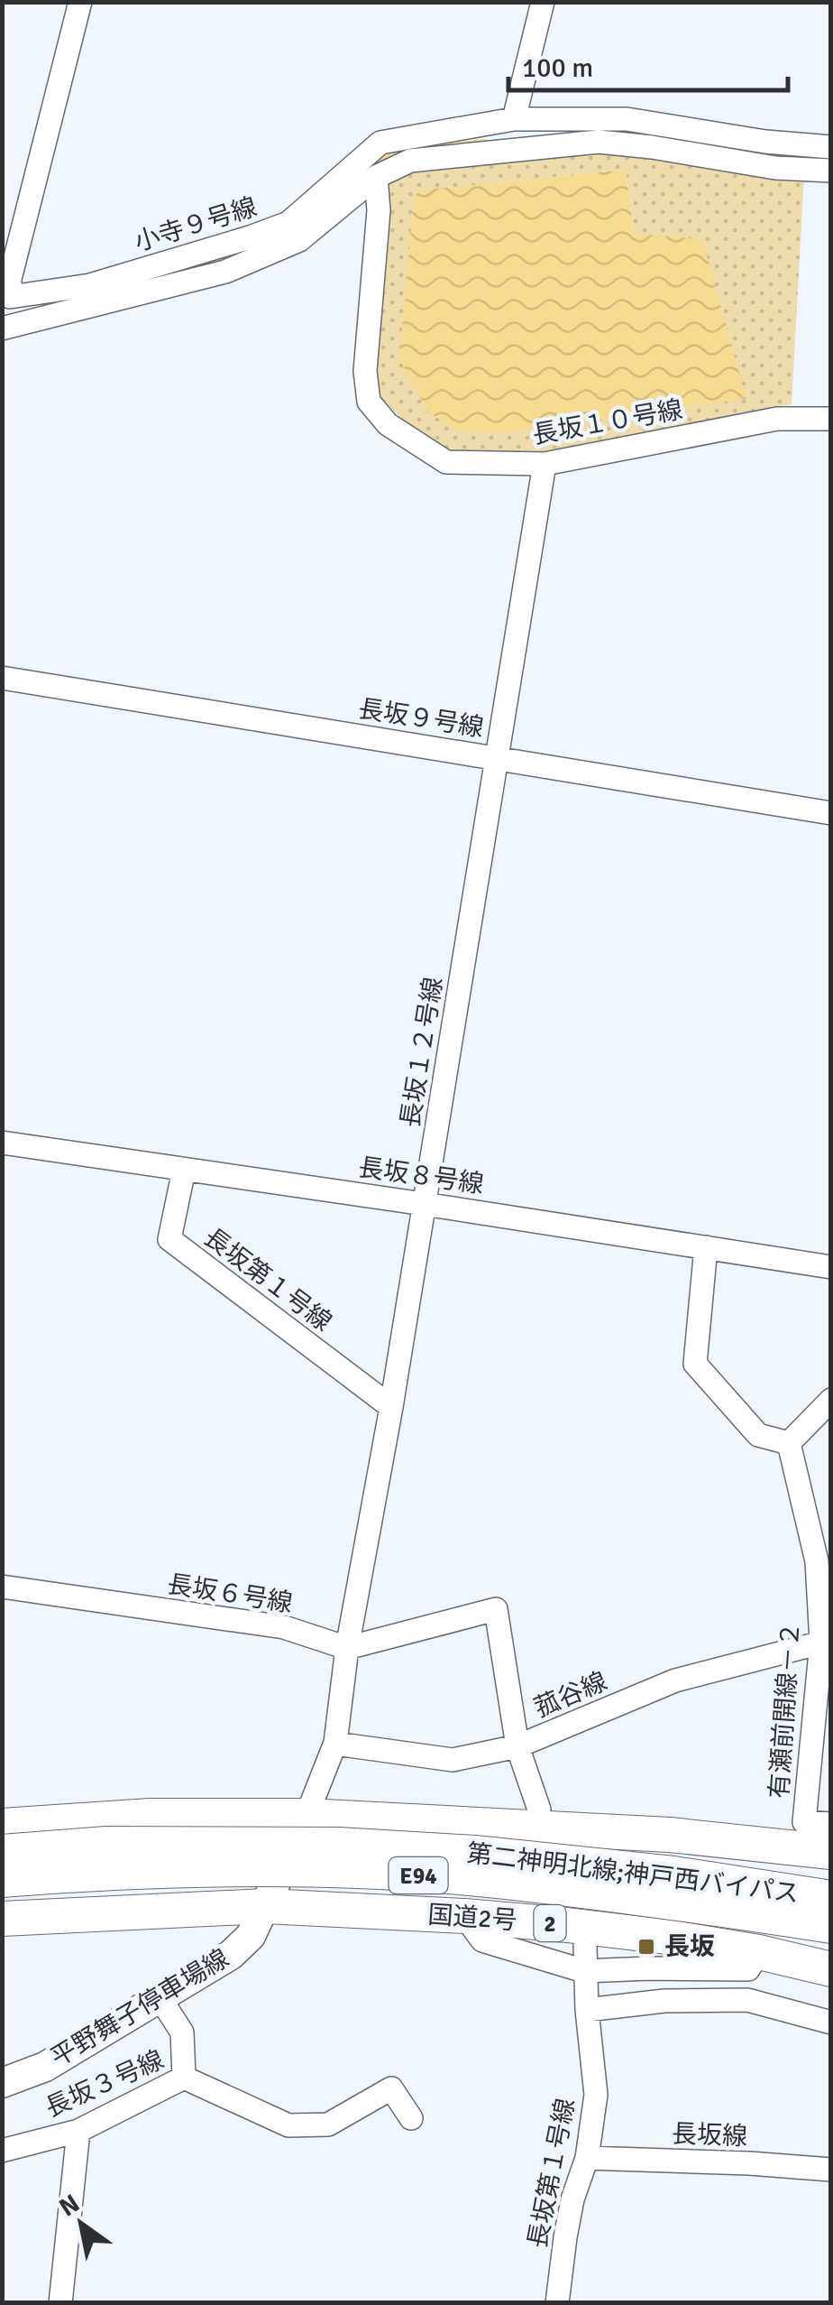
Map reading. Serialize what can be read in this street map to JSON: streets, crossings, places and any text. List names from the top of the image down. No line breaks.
{"streets":{"highway":["第二神明北線;神戸西バイパス","E94","国道2号","2"],"main road":["平野舞子停車場線"],"street":["小寺９号線","長坂１０号線","長坂９号線","長坂１２号線","長坂８号線","長坂第１号線","長坂６号線","菰谷線","有瀬前開線－２","長坂３号線","長坂線"]},"crossings":[["長坂１０号線","長坂１２号線"],["長坂９号線","長坂１２号線"],["長坂１２号線","長坂８号線"],["長坂１２号線","長坂第１号線"],["長坂１２号線","長坂６号線"],["長坂１２号線","菰谷線"],["長坂１２号線","平野舞子停車場線"],["長坂８号線","長坂第１号線"],["長坂第１号線","長坂線"],["菰谷線","有瀬前開線－２"],["国道2号","平野舞子停車場線"]],"places":{"transit":["長坂"]},"scale_bar":"100 m","north":"top left"}
